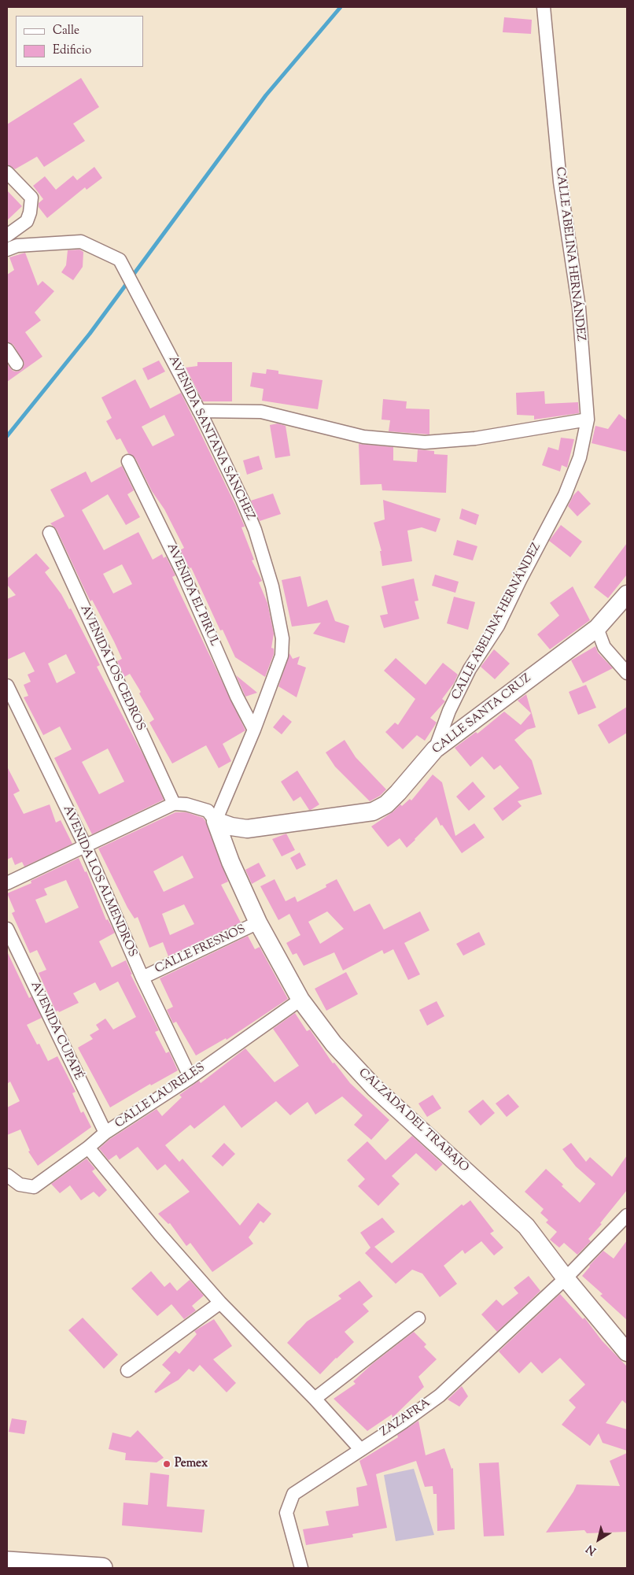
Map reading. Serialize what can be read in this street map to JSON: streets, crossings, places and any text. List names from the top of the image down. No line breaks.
{"streets":{"street":["CALLE ABELINA HERNÁNDEZ","AVENIDA SANTANA SÁNCHEZ","AVENIDA EL PIRUL","AVENIDA LOS CEDROS","CALLE SANTA CRUZ","AVENIDA LOS ALMENDROS","CALLE FRESNOS","AVENIDA CUPAPÉ","CALLE LAURELES","CALZADA DEL TRABAJO","ZAZAFRA"]},"crossings":[["CALLE ABELINA HERNÁNDEZ","CALLE SANTA CRUZ"],["AVENIDA SANTANA SÁNCHEZ","AVENIDA EL PIRUL"],["AVENIDA SANTANA SÁNCHEZ","CALLE SANTA CRUZ"],["AVENIDA SANTANA SÁNCHEZ","CALZADA DEL TRABAJO"],["CALLE SANTA CRUZ","CALZADA DEL TRABAJO"],["AVENIDA LOS ALMENDROS","CALLE FRESNOS"],["AVENIDA LOS ALMENDROS","CALLE LAURELES"],["CALLE FRESNOS","CALZADA DEL TRABAJO"],["AVENIDA CUPAPÉ","CALLE LAURELES"],["CALLE LAURELES","CALZADA DEL TRABAJO"],["CALZADA DEL TRABAJO","ZAZAFRA"]],"places":["Pemex"],"legend":["Calle","Edificio"],"north":"bottom left"}
